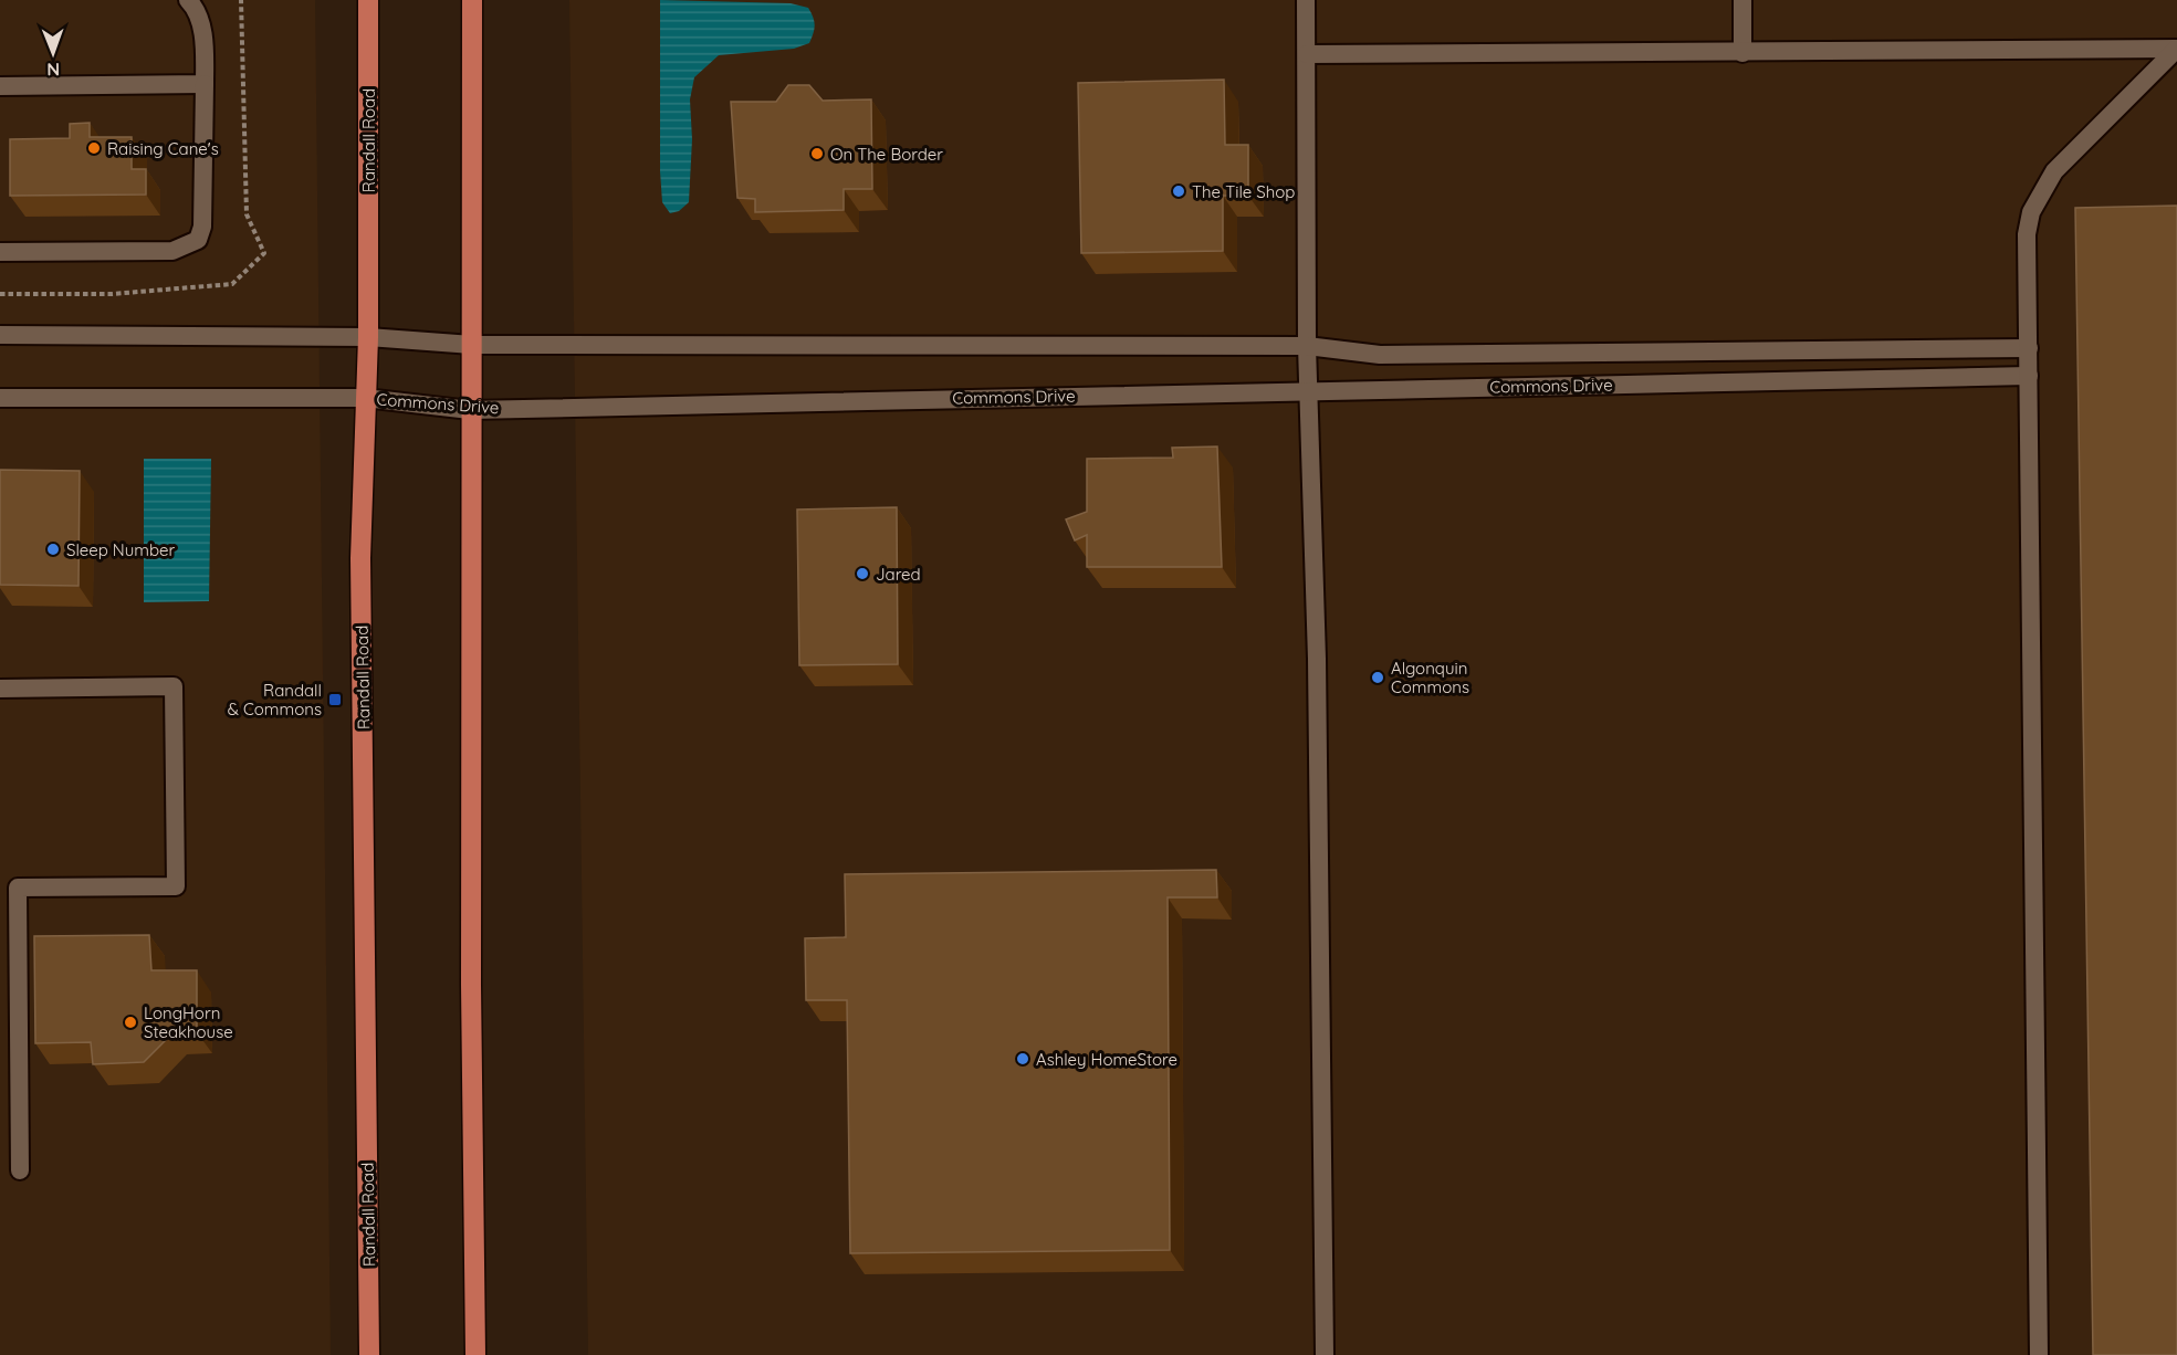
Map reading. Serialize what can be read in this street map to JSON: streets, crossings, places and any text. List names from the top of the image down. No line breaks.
{"streets":{"main road":["Randall Road"],"lane":["Commons Drive"]},"crossings":[["Randall Road","Commons Drive"]],"places":{"other":["Raising Cane's","On The Border","The Tile Shop","Sleep Number","Jared","Algonquin Commons","LongHorn Steakhouse","Ashley HomeStore"],"transit":["Randall & Commons"]},"north":"bottom"}
